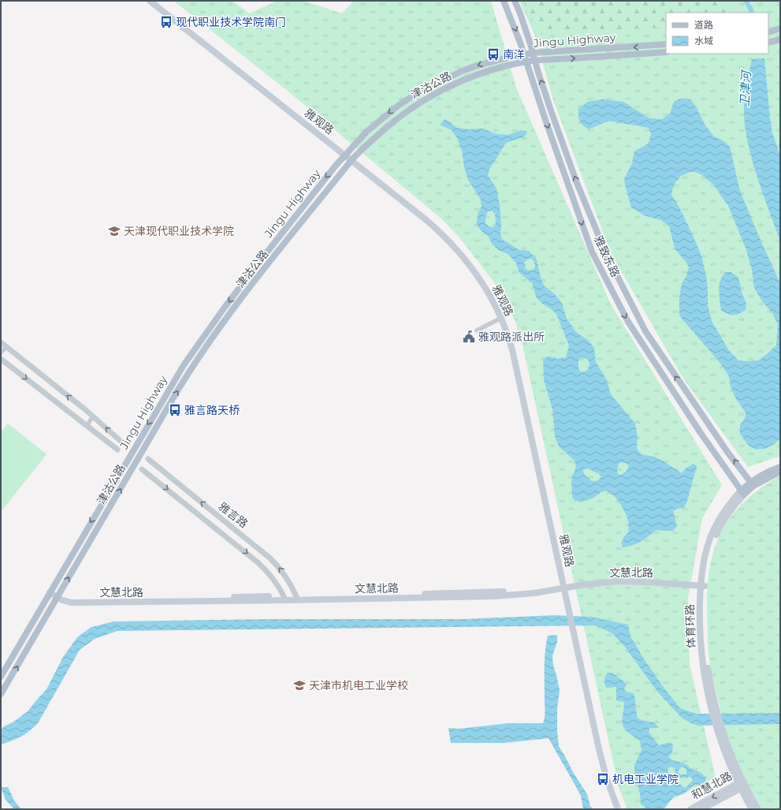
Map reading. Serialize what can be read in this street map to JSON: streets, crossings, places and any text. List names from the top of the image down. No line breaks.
{"streets":{"main road":["Jingu Highway","津沽公路","雅观路","雅致东路","文慧北路","体育环路","和慧北路"],"street":["雅言路"]},"crossings":[["Jingu Highway","雅观路"],["Jingu Highway","雅致东路"],["Jingu Highway","文慧北路"],["津沽公路","雅观路"],["津沽公路","雅致东路"],["津沽公路","文慧北路"],["雅观路","文慧北路"],["雅致东路","体育环路"],["雅言路","文慧北路"],["文慧北路","体育环路"],["体育环路","和慧北路"]],"one_way":["Jingu Highway","津沽公路"],"water":["卫津河"],"places":{"bus stop":["现代职业技术学院南门","南洋","雅言路天桥","机电工业学院"],"school or university":["天津现代职业技术学院","天津市机电工业学校"],"public building":["雅观路派出所"]},"legend":["道路","水域"]}
